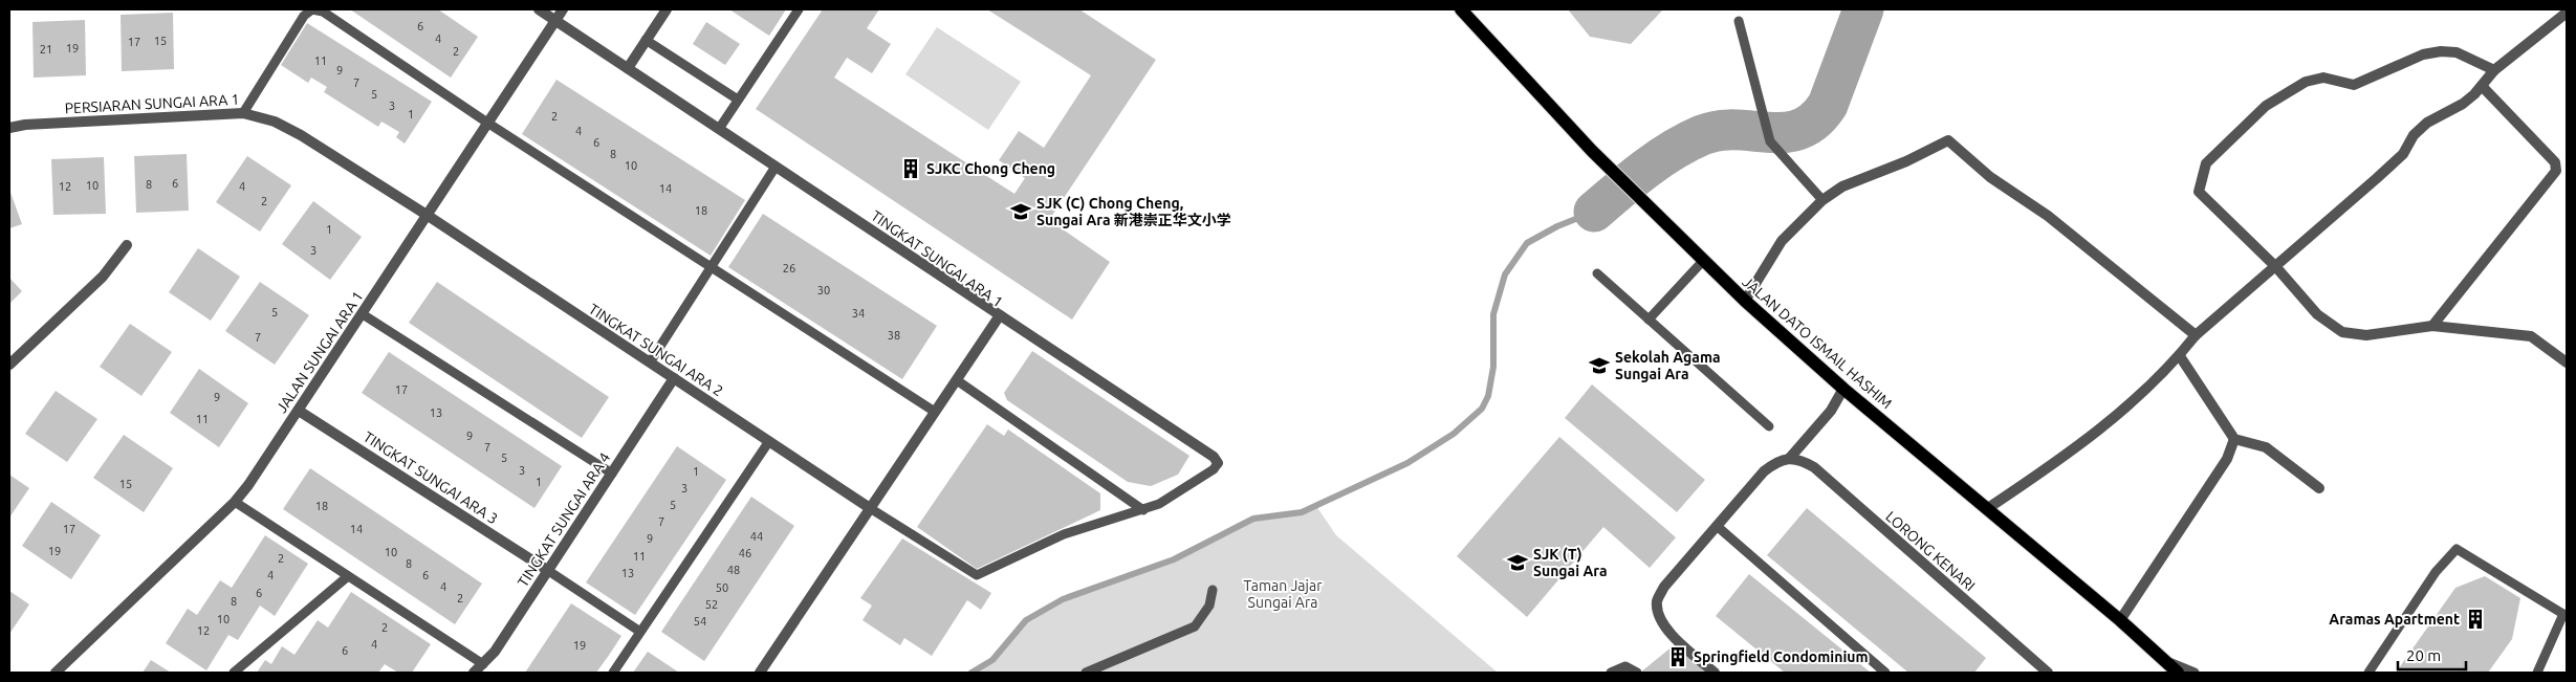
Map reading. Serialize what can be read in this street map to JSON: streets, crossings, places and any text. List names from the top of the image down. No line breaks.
{"streets":{"main road":["JALAN DATO ISMAIL HASHIM"],"street":["PERSIARAN SUNGAI ARA 1","TINGKAT SUNGAI ARA 1","TINGKAT SUNGAI ARA 2","JALAN SUNGAI ARA 1","TINGKAT SUNGAI ARA 3","TINGKAT SUNGAI ARA 4","LORONG KENARI"]},"crossings":[["PERSIARAN SUNGAI ARA 1","TINGKAT SUNGAI ARA 2"],["PERSIARAN SUNGAI ARA 1","JALAN SUNGAI ARA 1"],["TINGKAT SUNGAI ARA 1","TINGKAT SUNGAI ARA 2"],["TINGKAT SUNGAI ARA 1","JALAN SUNGAI ARA 1"],["TINGKAT SUNGAI ARA 2","JALAN SUNGAI ARA 1"],["TINGKAT SUNGAI ARA 2","TINGKAT SUNGAI ARA 4"],["JALAN SUNGAI ARA 1","TINGKAT SUNGAI ARA 3"],["TINGKAT SUNGAI ARA 3","TINGKAT SUNGAI ARA 4"]],"parks":["Taman Jajar Sungai Ara"],"places":{"building":["SJKC Chong Cheng","Aramas Apartment","Springfield Condominium"],"school or university":["SJK (C) Chong Cheng, Sungai Ara 新港崇正华文小学","Sekolah Agama Sungai Ara","SJK (T) Sungai Ara"]},"house_numbers":["6","4","15","17","19","21","2","11","9","7","5","3","1","2","4","6","8","10","6","8","10","12","4","14","2","18","1","3","26","30","5","34","38","7","17","9","13","11","9","7","5","3","1","1","15","3","5","18","7","17","14","44","9","19","10","46","11","2","8","48","13","4","6","4","50","6","2","8","52","10","54","2","12","4","19","6"],"scale_bar":"20 m"}
